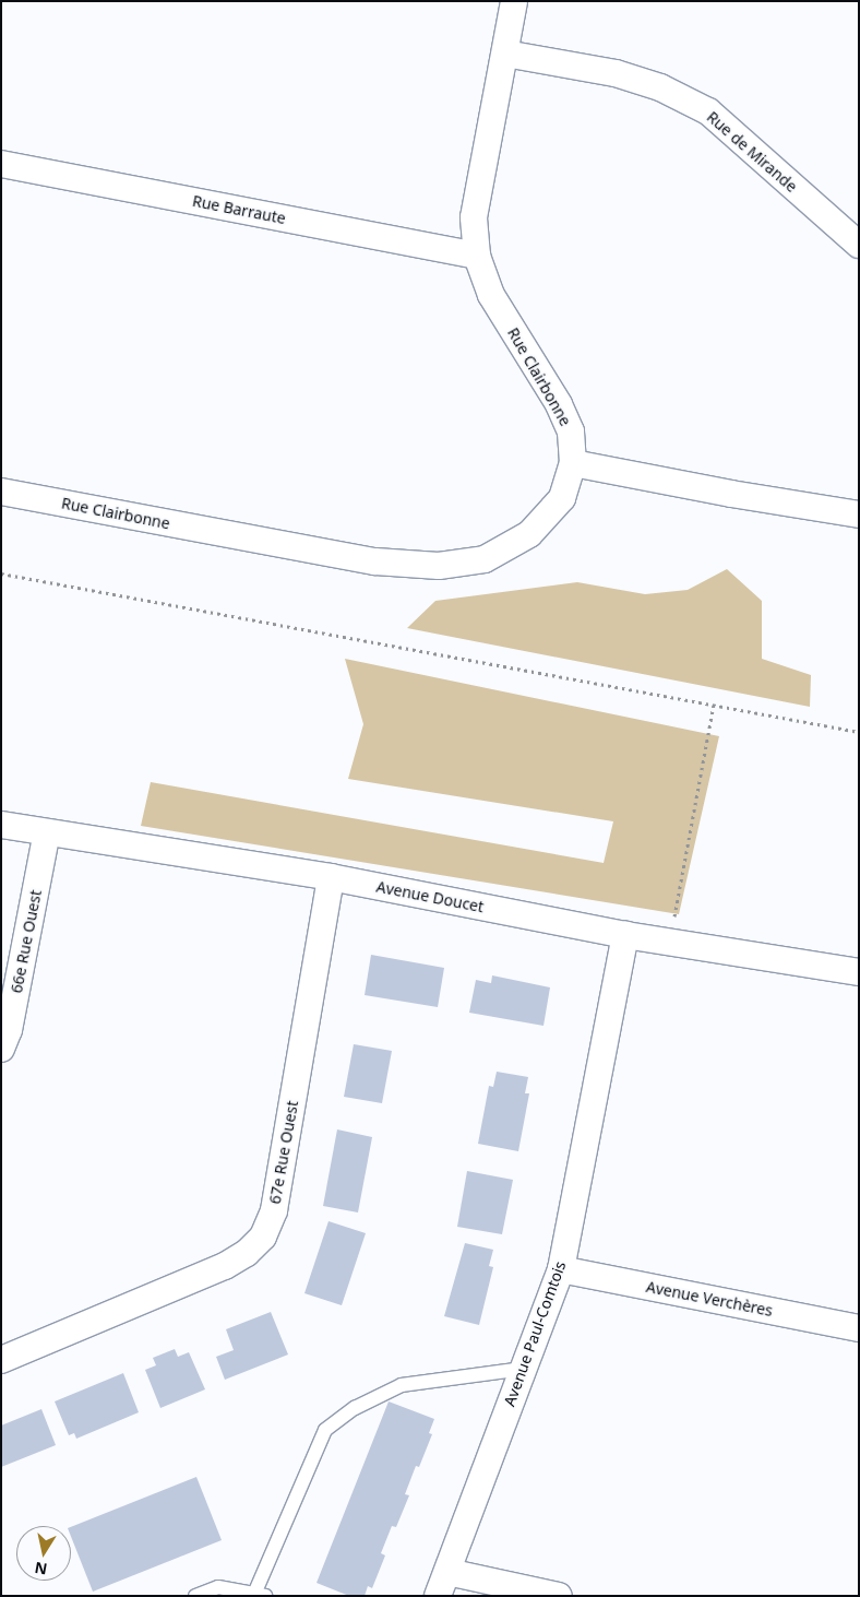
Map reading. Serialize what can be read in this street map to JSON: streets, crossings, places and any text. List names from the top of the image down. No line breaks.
{"streets":{"street":["Rue de Mirande","Rue Barraute","Rue Clairbonne","Avenue Doucet","66e Rue Ouest","67e Rue Ouest","Avenue Verchères","Avenue Paul-Comtois"]},"crossings":[["Rue de Mirande","Rue Clairbonne"],["Rue Barraute","Rue Clairbonne"],["Avenue Doucet","66e Rue Ouest"],["Avenue Doucet","67e Rue Ouest"],["Avenue Doucet","Avenue Paul-Comtois"],["Avenue Verchères","Avenue Paul-Comtois"]],"north":"bottom"}
